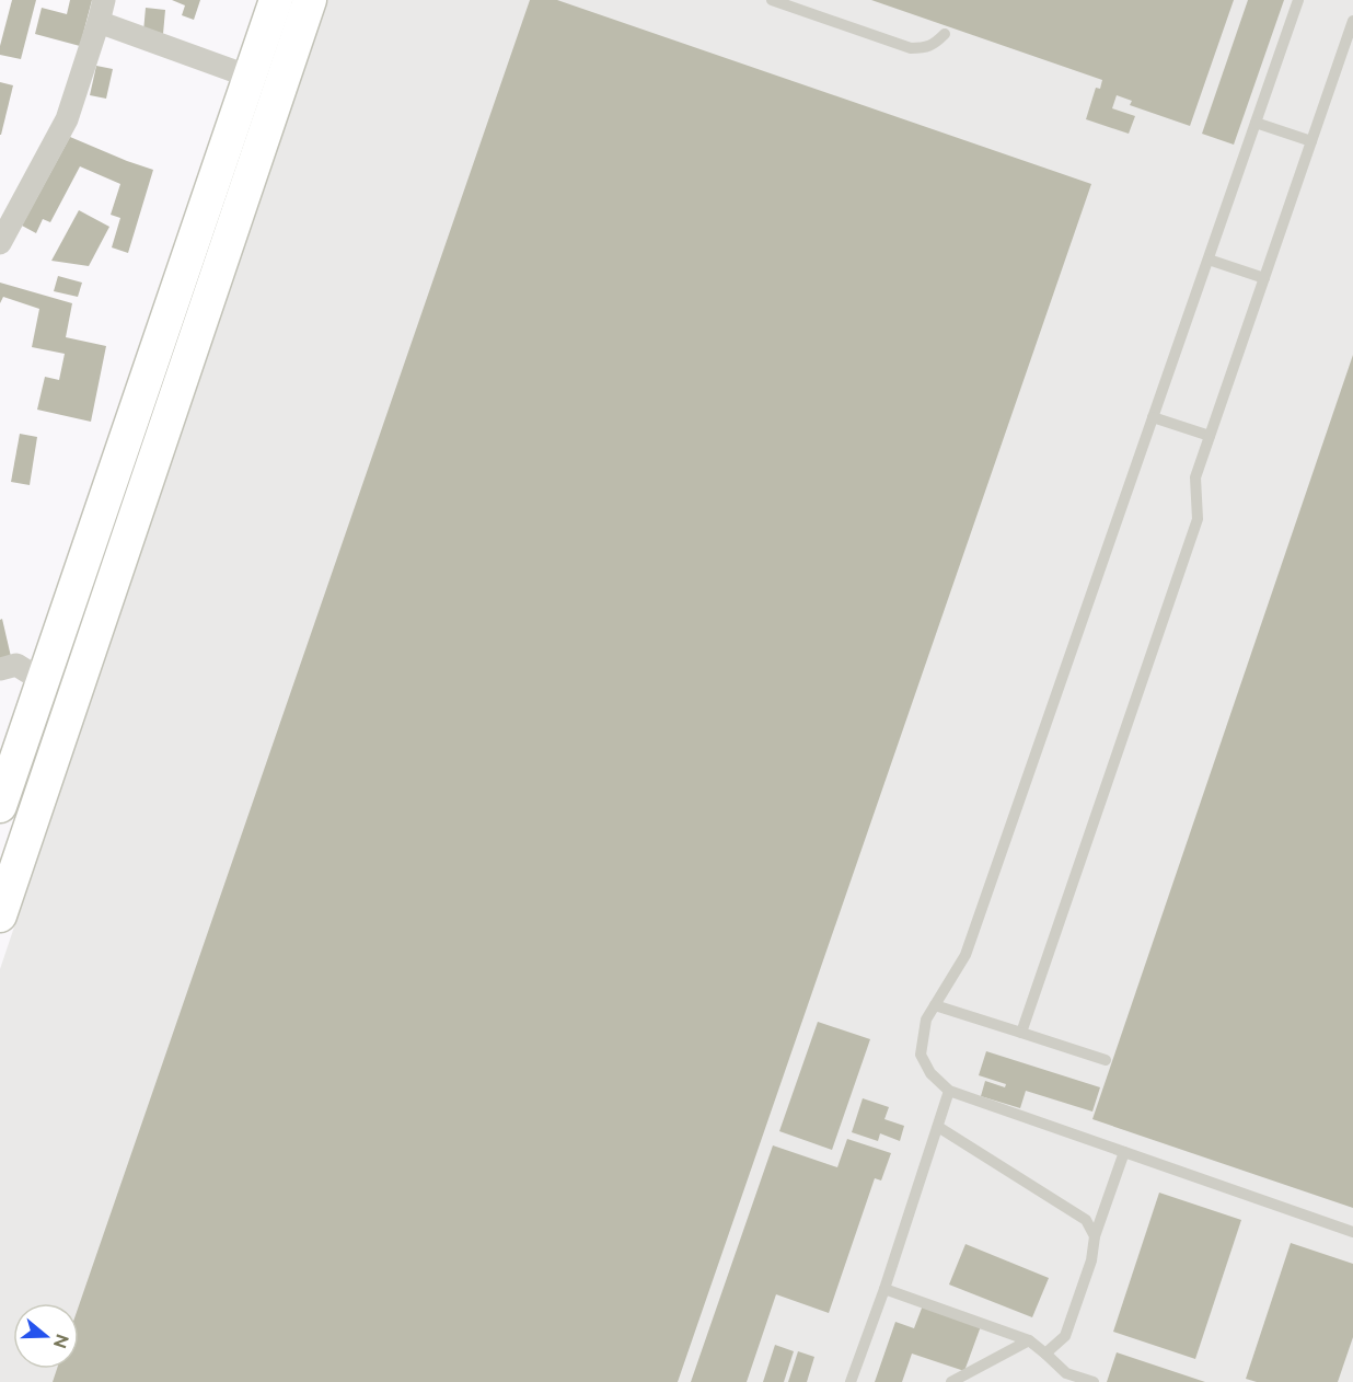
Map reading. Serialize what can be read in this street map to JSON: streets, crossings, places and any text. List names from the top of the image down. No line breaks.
{"north":"right"}
